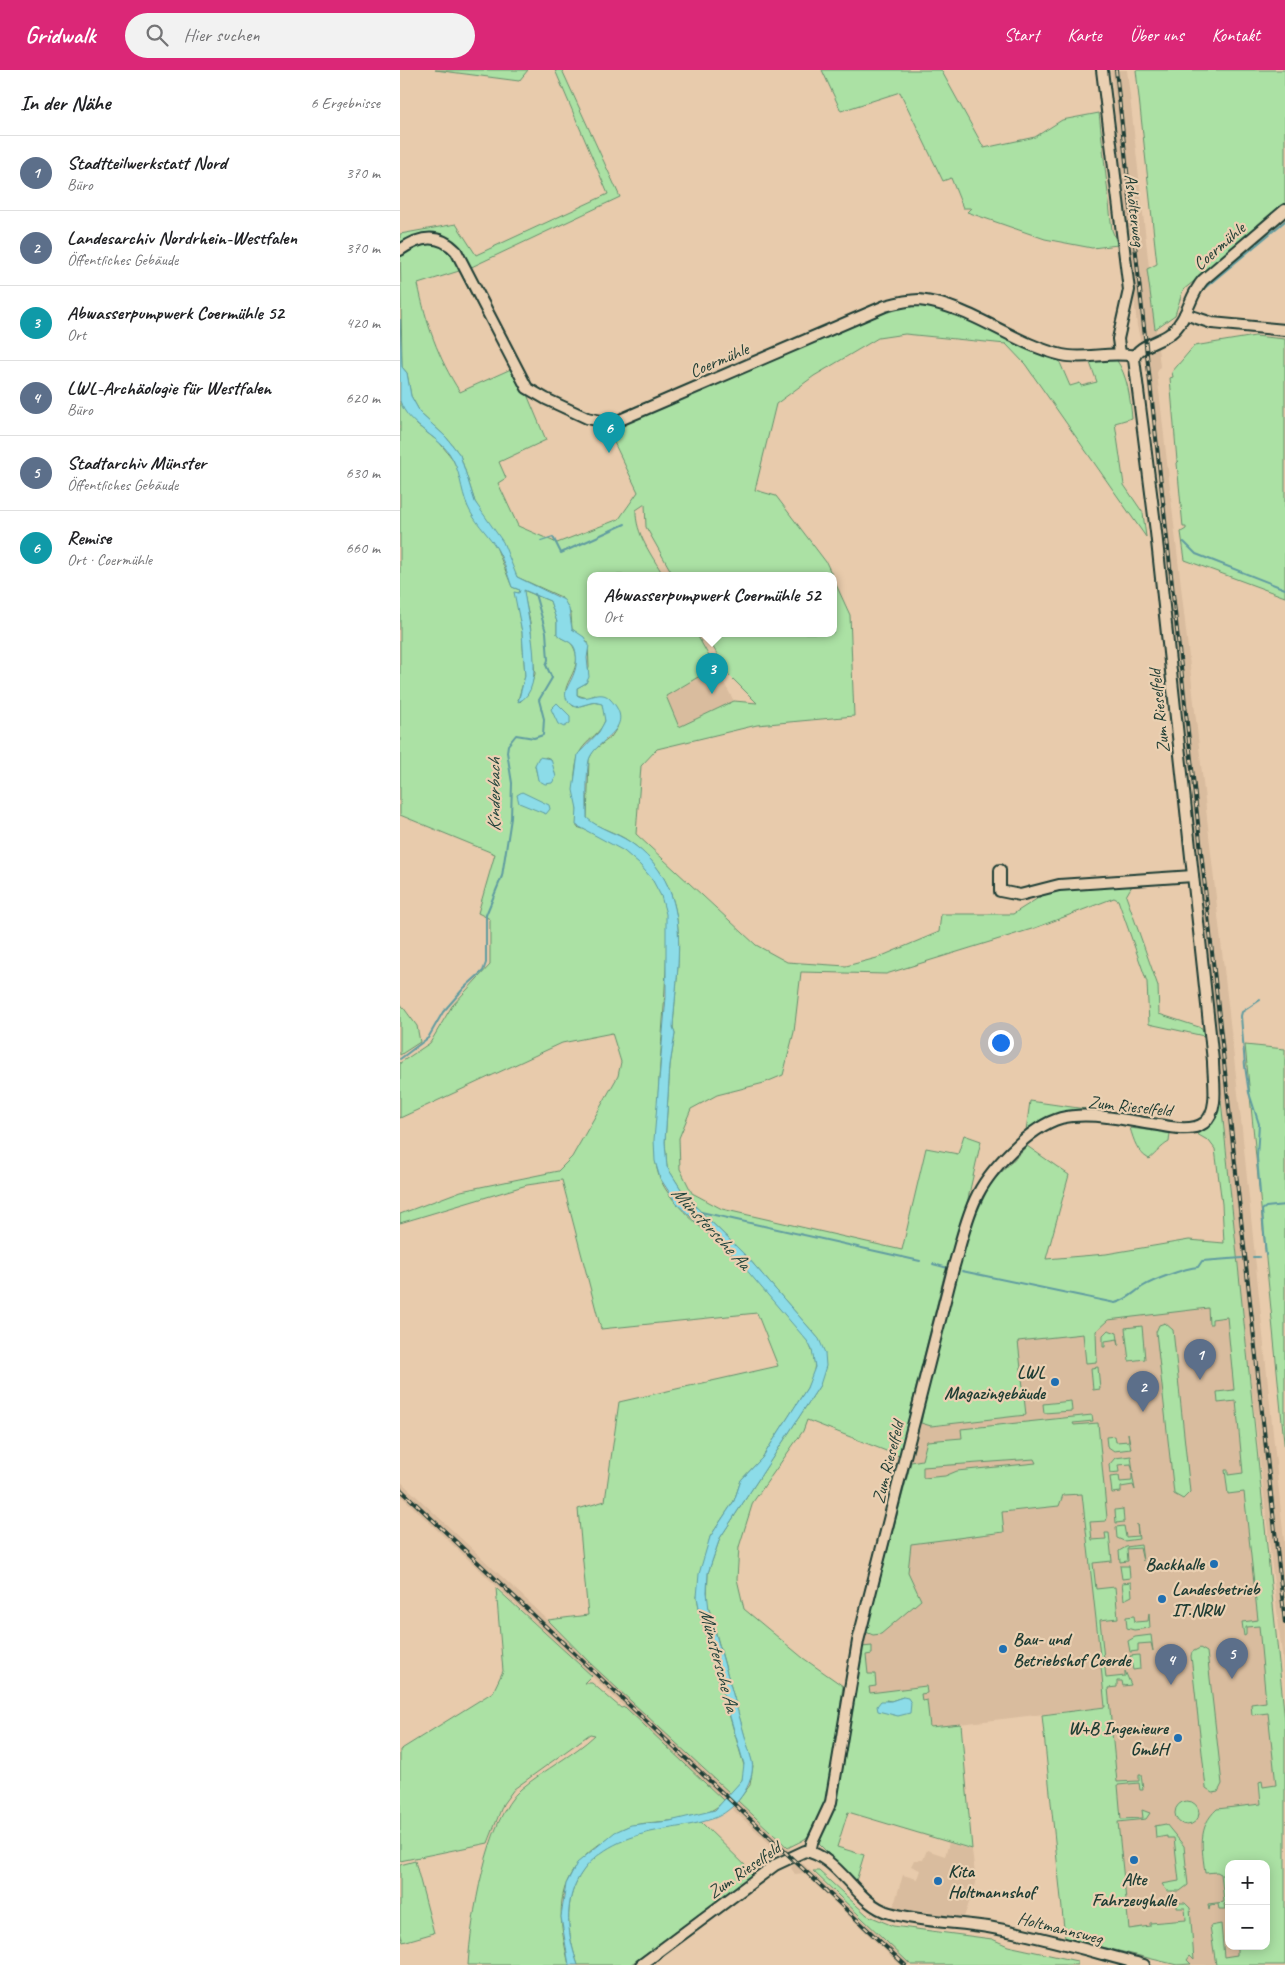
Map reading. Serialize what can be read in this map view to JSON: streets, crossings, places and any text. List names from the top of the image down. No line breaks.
{"streets":{"street":["Ashölterweg","Coermühle","Zum Rieselfeld","Holtmannsweg"]},"crossings":[["Ashölterweg","Coermühle"],["Coermühle","Zum Rieselfeld"],["Zum Rieselfeld","Holtmannsweg"]],"water":["Kinderbach","Münstersche Aa"],"places":["LWL Magazingebäude","Backhalle","Landesbetrieb IT.NRW","Bau- und Betriebshof Coerde","W+B Ingenieure GmbH","Alte Fahrzeughalle","Kita Holtmannshof"],"page":{"header":"Gridwalk","search":"Hier suchen","nav":["Start","Karte","Über uns","Kontakt"],"heading":["In der Nähe","6 Ergebnisse"],"list":[{"mark":"1","name":"Stadtteilwerkstatt Nord","note":"Büro","value":"370 m"},{"mark":"2","name":"Landesarchiv Nordrhein-Westfalen","note":"Öffentliches Gebäude","value":"370 m"},{"mark":"3","name":"Abwasserpumpwerk Coermühle 52","note":"Ort","value":"420 m"},{"mark":"4","name":"LWL-Archäologie für Westfalen","note":"Büro","value":"620 m"},{"mark":"5","name":"Stadtarchiv Münster","note":"Öffentliches Gebäude","value":"630 m"},{"mark":"6","name":"Remise","note":"Ort · Coermühle","value":"660 m"}],"pins":["6","3","1","2","5","4"],"popup":["Abwasserpumpwerk Coermühle 52","Ort"],"map_buttons":["+","−"]}}
